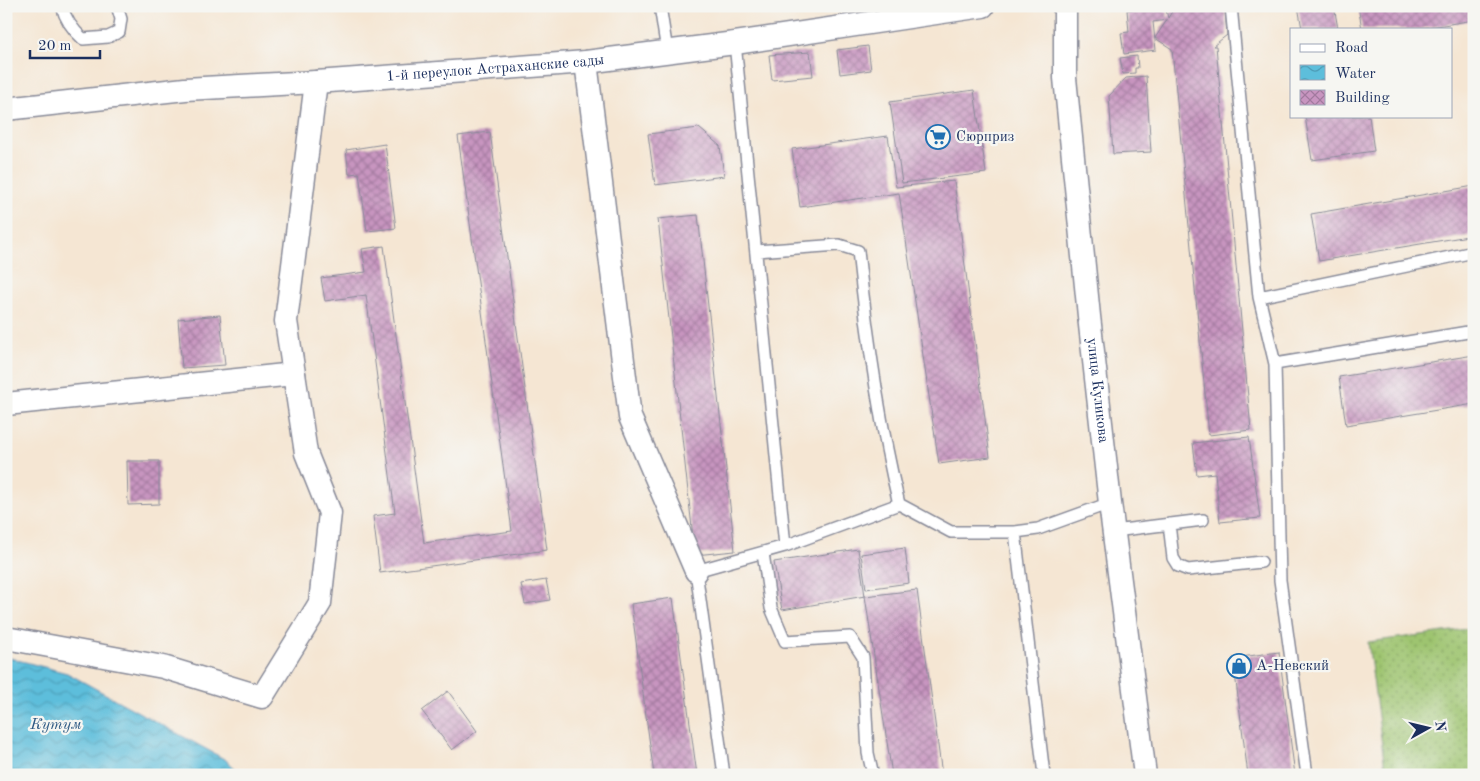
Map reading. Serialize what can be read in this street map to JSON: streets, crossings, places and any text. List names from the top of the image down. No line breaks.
{"streets":{"street":["1-й переулок Астраханские сады","улица Куликова"]},"water":["Кутум"],"places":{"supermarket":["Сюрприз"],"shop":["А-Невский"]},"legend":["Road","Water","Building"],"scale_bar":"20 m","north":"right"}
